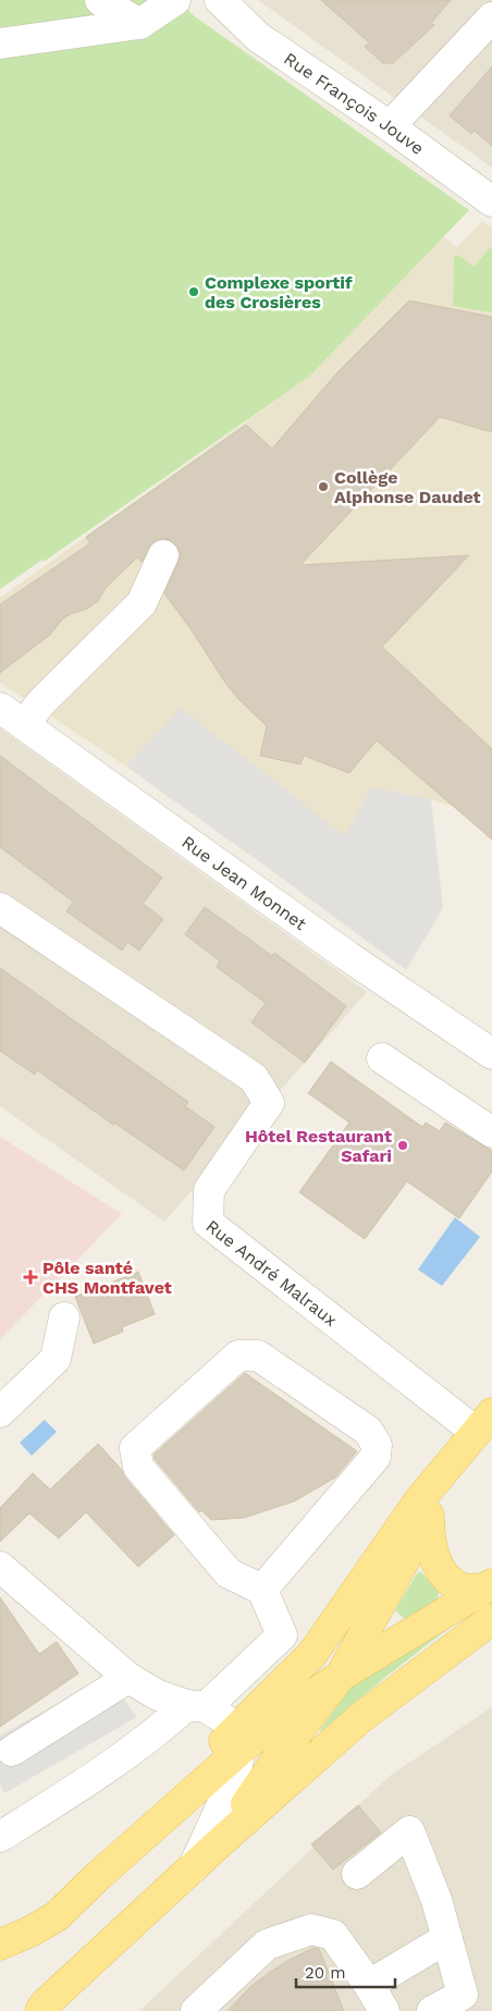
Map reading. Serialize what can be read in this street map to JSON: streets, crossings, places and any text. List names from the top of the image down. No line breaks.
{"streets":{"street":["Rue François Jouve","Rue Jean Monnet","Rue André Malraux"]},"places":{"other":["Complexe sportif des Crosières","Collège Alphonse Daudet","Hôtel Restaurant Safari"],"health":["Pôle santé CHS Montfavet"]},"scale_bar":"20 m"}
